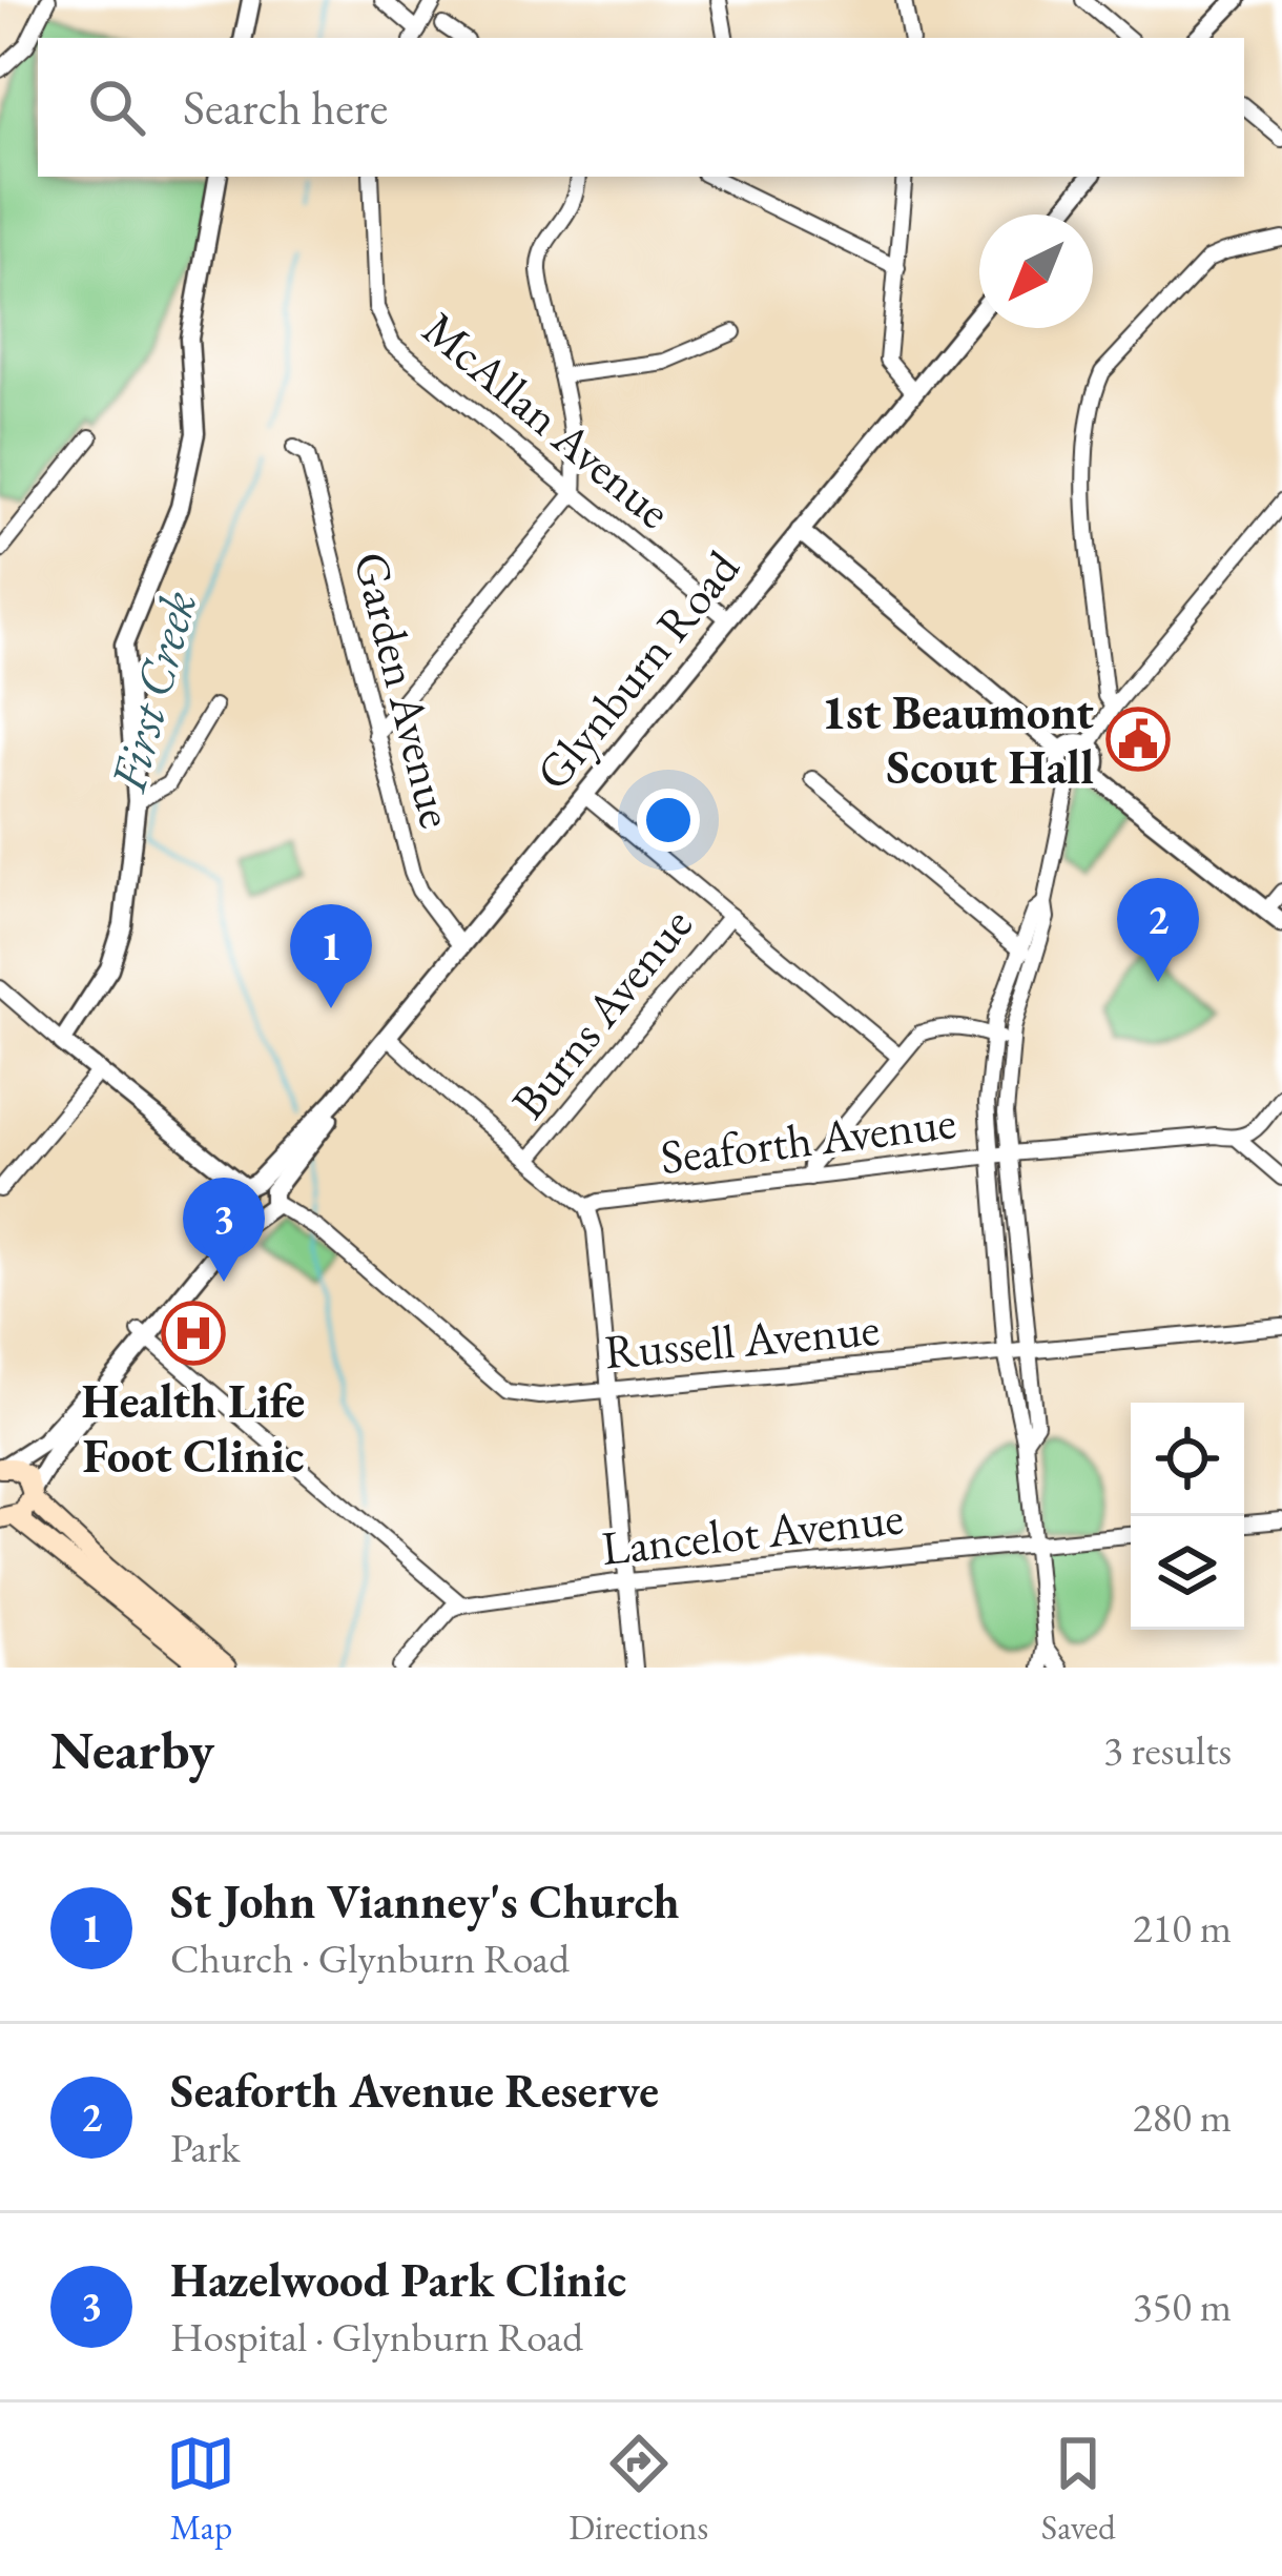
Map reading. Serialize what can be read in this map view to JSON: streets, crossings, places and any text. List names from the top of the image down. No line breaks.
{"streets":{"street":["McAllan Avenue","Glynburn Road","Garden Avenue","Burns Avenue","Seaforth Avenue","Russell Avenue","Lancelot Avenue"]},"crossings":[["McAllan Avenue","Glynburn Road"],["Glynburn Road","Garden Avenue"],["Glynburn Road","Russell Avenue"]],"water":["First Creek"],"places":{"public building":["1st Beaumont Scout Hall"],"hospital":["Health Life Foot Clinic"]},"north":"bottom left","page":{"search":"Search here","pins":["2","1","3"],"heading":["Nearby","3 results"],"list":[{"mark":"1","name":"St John Vianney's Church","note":"Church · Glynburn Road","value":"210 m"},{"mark":"2","name":"Seaforth Avenue Reserve","note":"Park","value":"280 m"},{"mark":"3","name":"Hazelwood Park Clinic","note":"Hospital · Glynburn Road","value":"350 m"}],"nav":["Map","Directions","Saved"]}}
